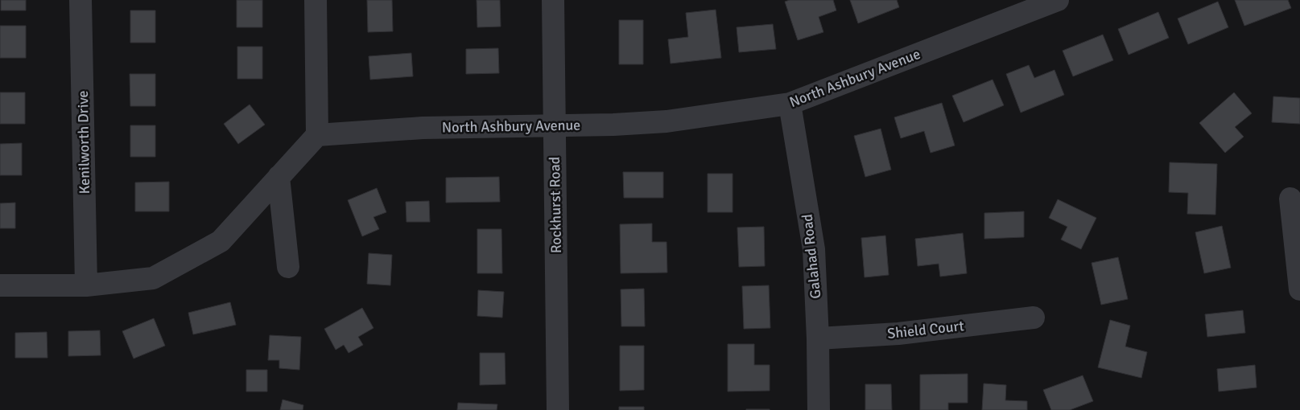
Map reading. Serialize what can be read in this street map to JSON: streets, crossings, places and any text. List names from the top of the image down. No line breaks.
{"streets":{"street":["North Ashbury Avenue","Kenilworth Drive","Rockhurst Road","Galahad Road","Shield Court"]},"crossings":[["North Ashbury Avenue","Rockhurst Road"],["North Ashbury Avenue","Galahad Road"],["Galahad Road","Shield Court"]]}
